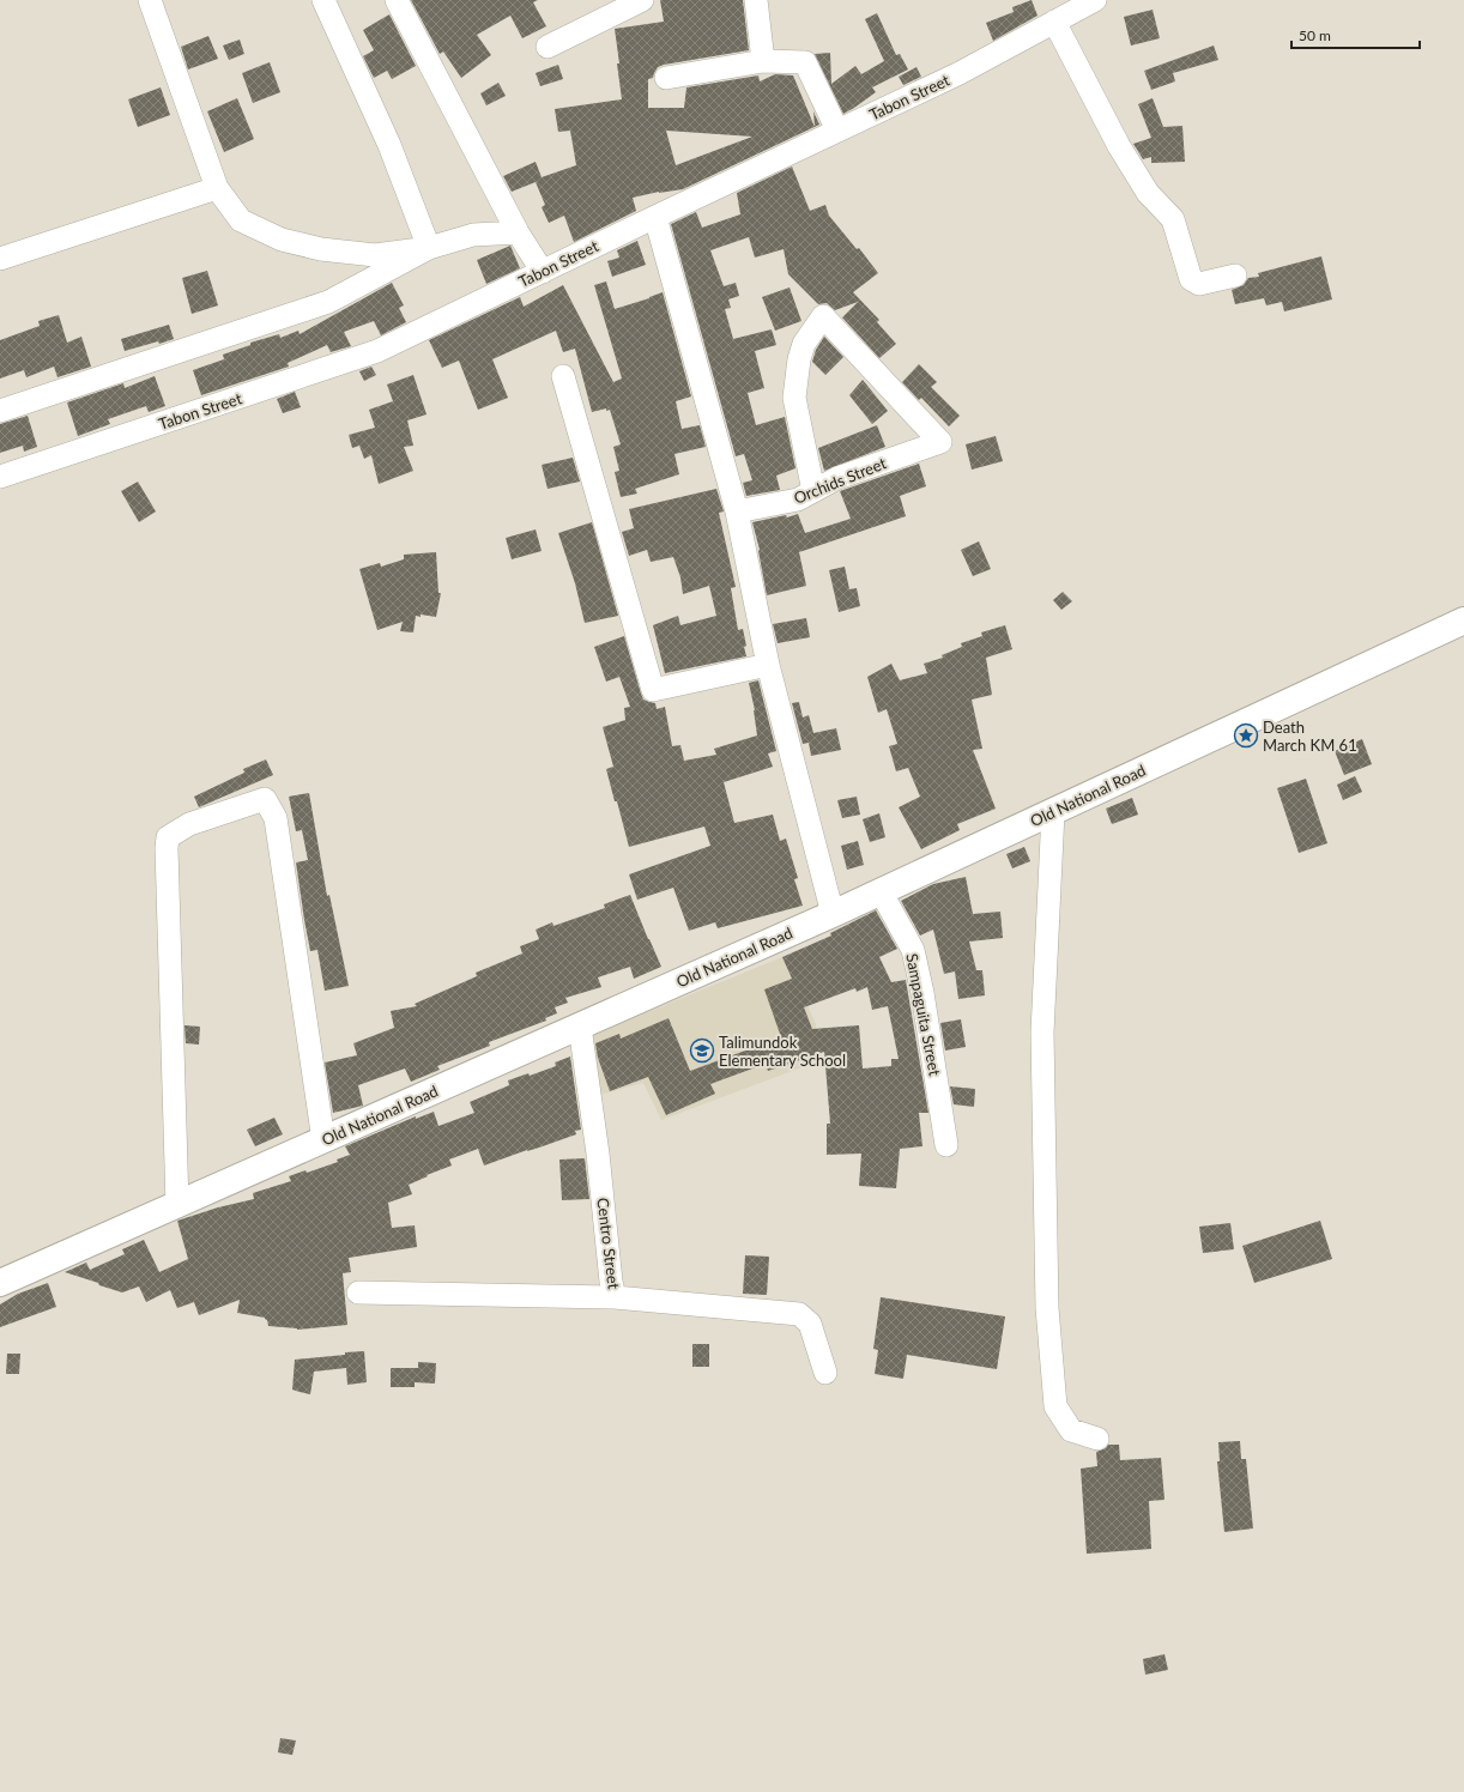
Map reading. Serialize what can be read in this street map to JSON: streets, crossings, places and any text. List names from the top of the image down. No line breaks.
{"streets":{"main road":["Old National Road"],"street":["Tabon Street","Orchids Street","Sampaguita Street","Centro Street"]},"crossings":[["Old National Road","Sampaguita Street"],["Old National Road","Centro Street"]],"places":{"place":["Death March KM 61"],"school or university":["Talimundok Elementary School"]},"scale_bar":"50 m"}
